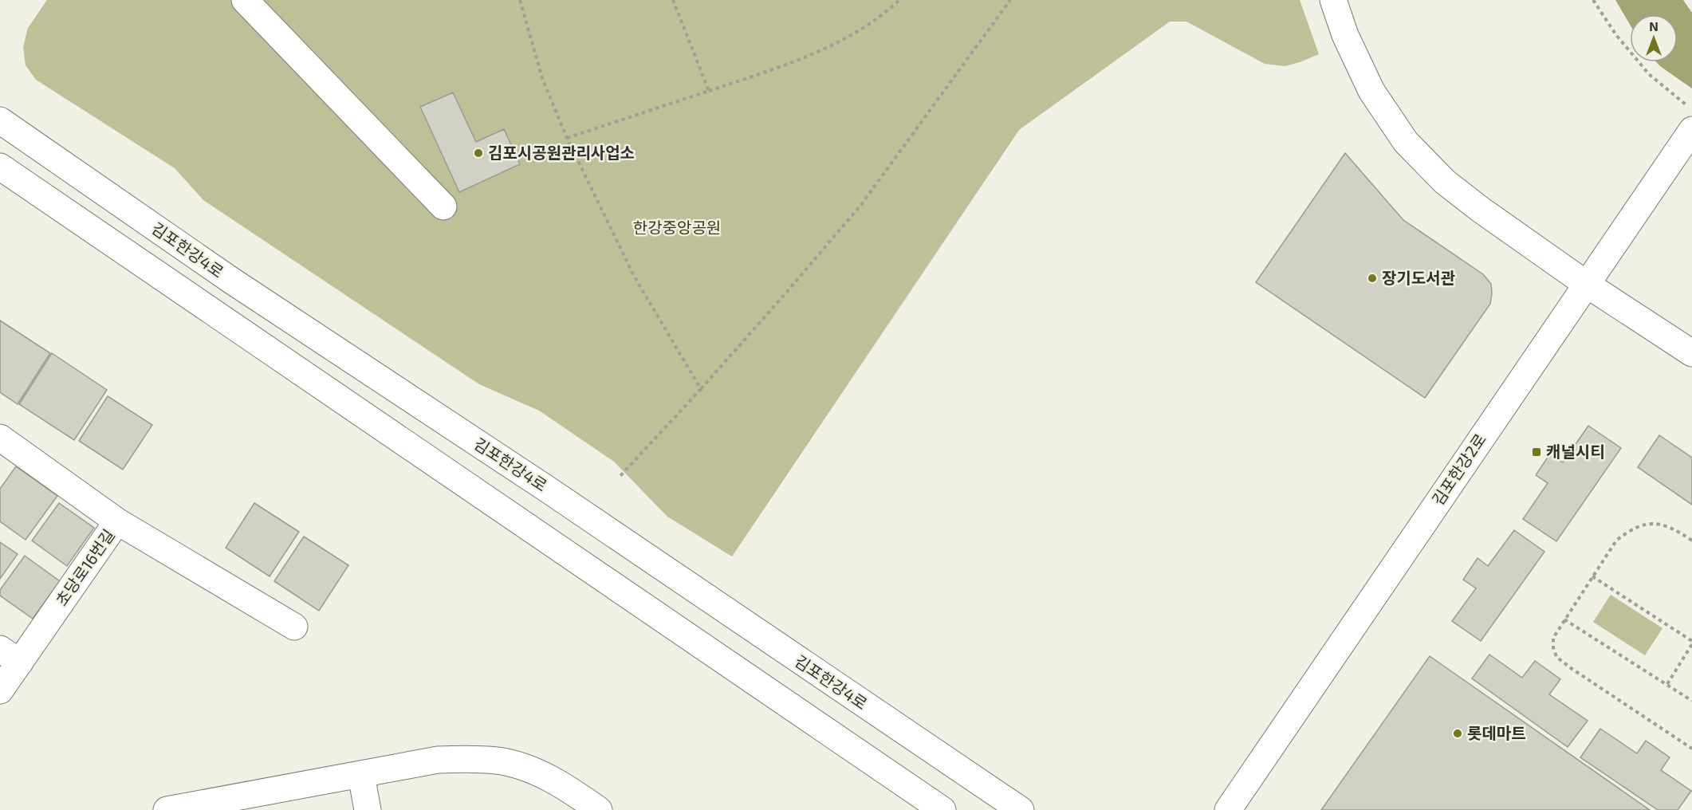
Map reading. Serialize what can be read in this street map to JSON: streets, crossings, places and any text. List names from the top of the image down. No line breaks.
{"streets":{"street":["김포한강4로","김포한강2로","초당로16번길"]},"parks":["한강중앙공원"],"places":{"other":["김포시공원관리사업소","장기도서관","롯데마트"],"transit":["캐널시티"]},"north":"top"}
